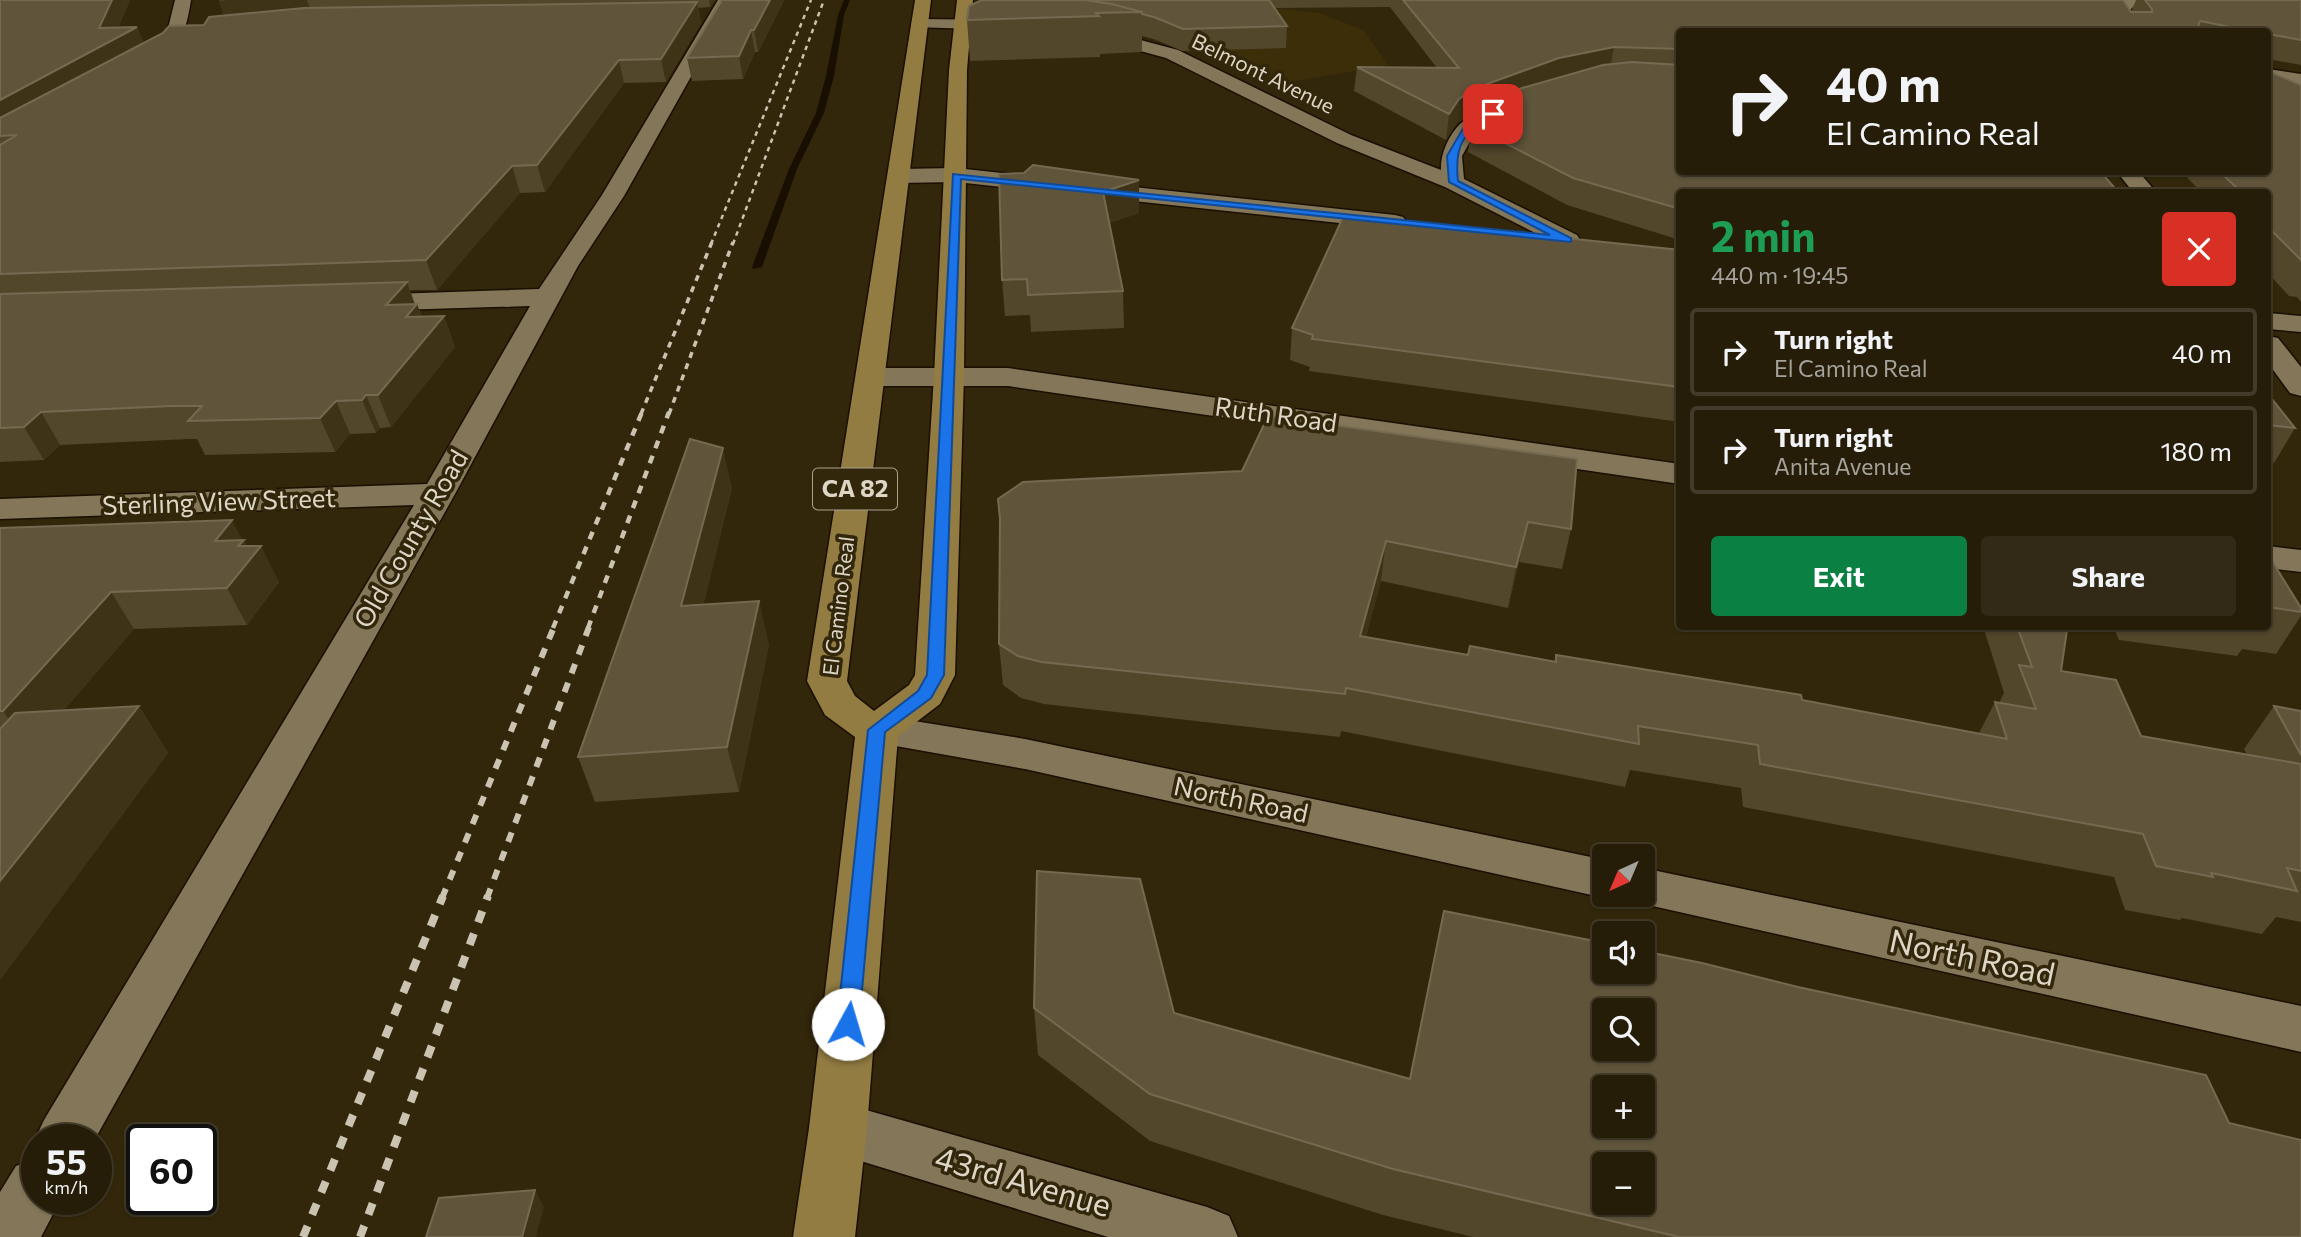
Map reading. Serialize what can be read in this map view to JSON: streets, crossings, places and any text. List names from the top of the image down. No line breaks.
{"streets":{"main road":["CA 82","El Camino Real"],"street":["Belmont Avenue","Ruth Road","Sterling View Street","Old County Road","North Road","43rd Avenue"]},"crossings":[["Ruth Road","El Camino Real"],["Sterling View Street","Old County Road"],["El Camino Real","North Road"]],"north":"bottom left","page":{"turn":["40 m","El Camino Real"],"heading":["2 min","440 m · 19:45"],"list":[{"name":"Turn right","note":"El Camino Real","value":"40 m"},{"name":"Turn right","note":"Anita Avenue","value":"180 m"}],"buttons":["Exit","Share"],"map_buttons":["+","−"],"speed":"55 km/h","limit":"60"}}
